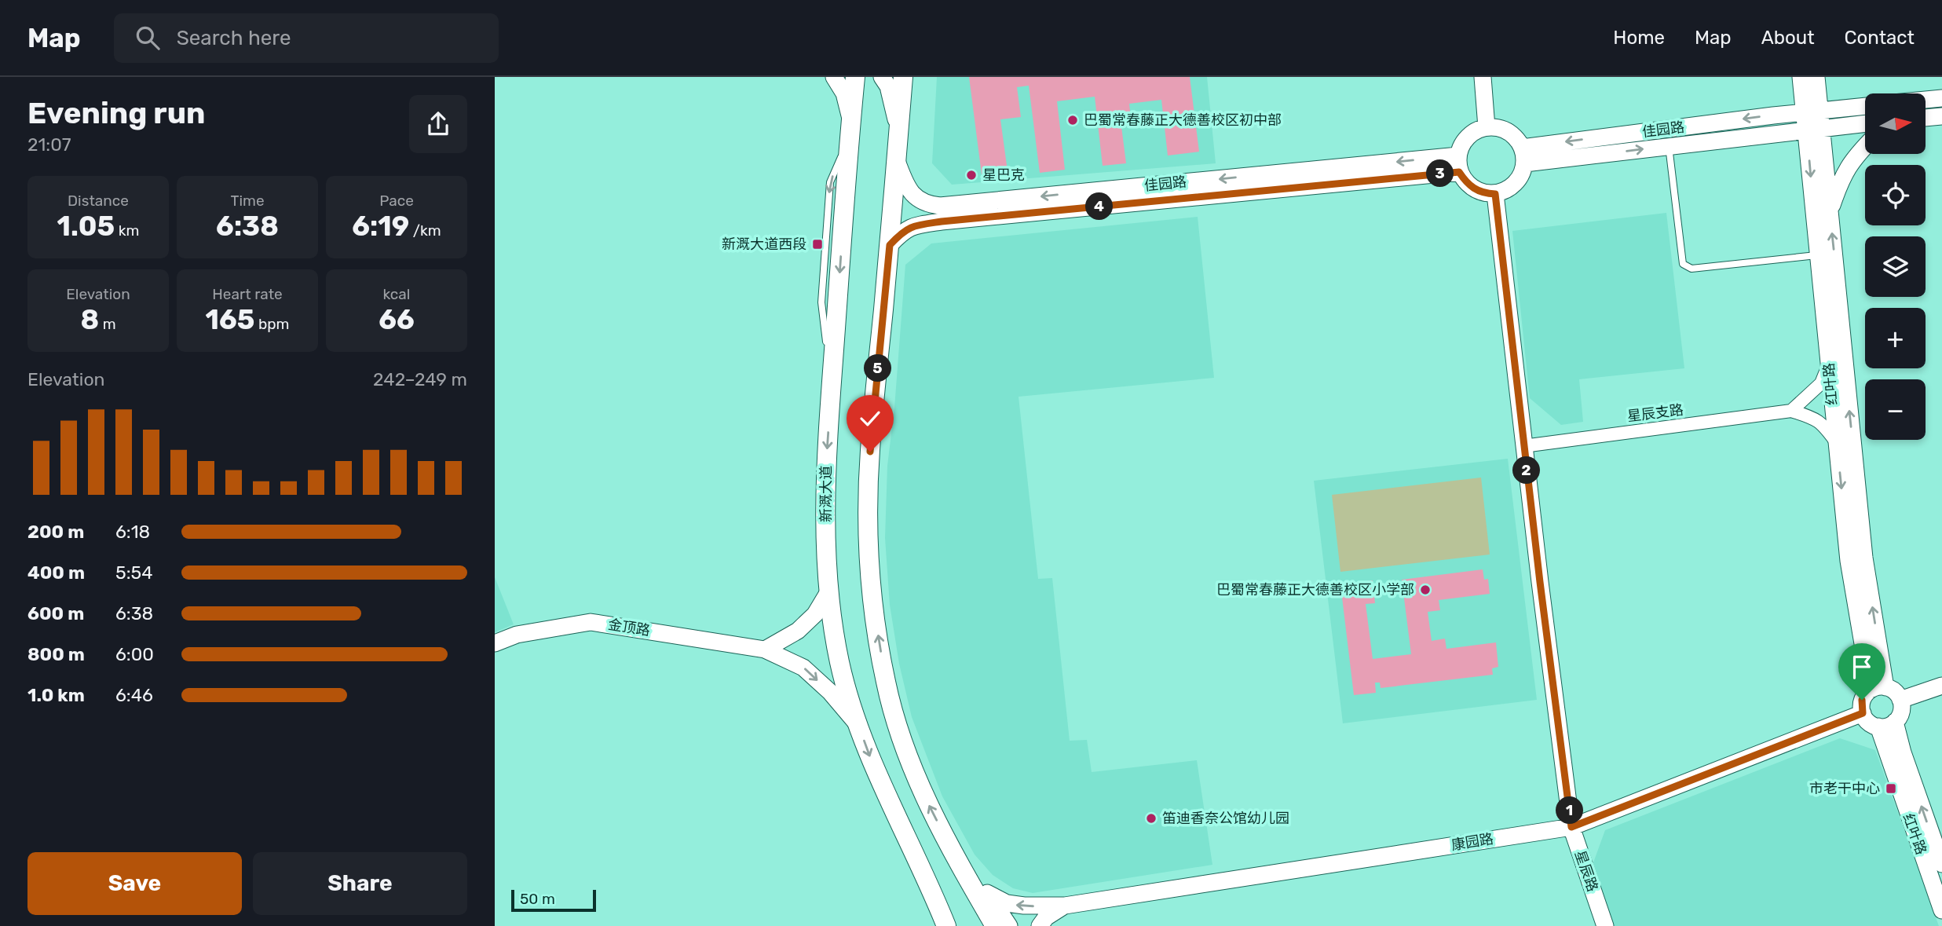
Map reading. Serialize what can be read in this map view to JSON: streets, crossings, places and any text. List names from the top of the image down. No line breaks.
{"streets":{"main road":["佳园路","红叶路","新溉大道","金顶路","康园路","星辰路"],"street":["星辰支路"]},"crossings":[["佳园路","红叶路"],["佳园路","星辰路"],["红叶路","康园路"],["星辰支路","星辰路"],["新溉大道","金顶路"],["康园路","星辰路"]],"places":{"other":["巴蜀常春藤正大德善校区初中部","星巴克","巴蜀常春藤正大德善校区小学部","笛迪香奈公馆幼儿园"],"transit":["新溉大道西段","市老干中心"]},"scale_bar":"50 m","north":"right","page":{"header":"Map","search":"Search here","nav":["Home","Map","About","Contact"],"heading":["Evening run","21:07"],"map_buttons":["+","−"],"pins":["3","4","5","2","1"],"stats":[["Distance","1.05 km"],["Time","6:38"],["Pace","6:19 /km"],["Elevation","8 m"],["Heart rate","165 bpm"],["kcal","66"]],"chart":["Elevation","242–249 m"],"list":[{"name":"200 m","note":"6:18"},{"name":"400 m","note":"5:54"},{"name":"600 m","note":"6:38"},{"name":"800 m","note":"6:00"},{"name":"1.0 km","note":"6:46"}],"buttons":["Save","Share"],"scale":"50 m"}}
